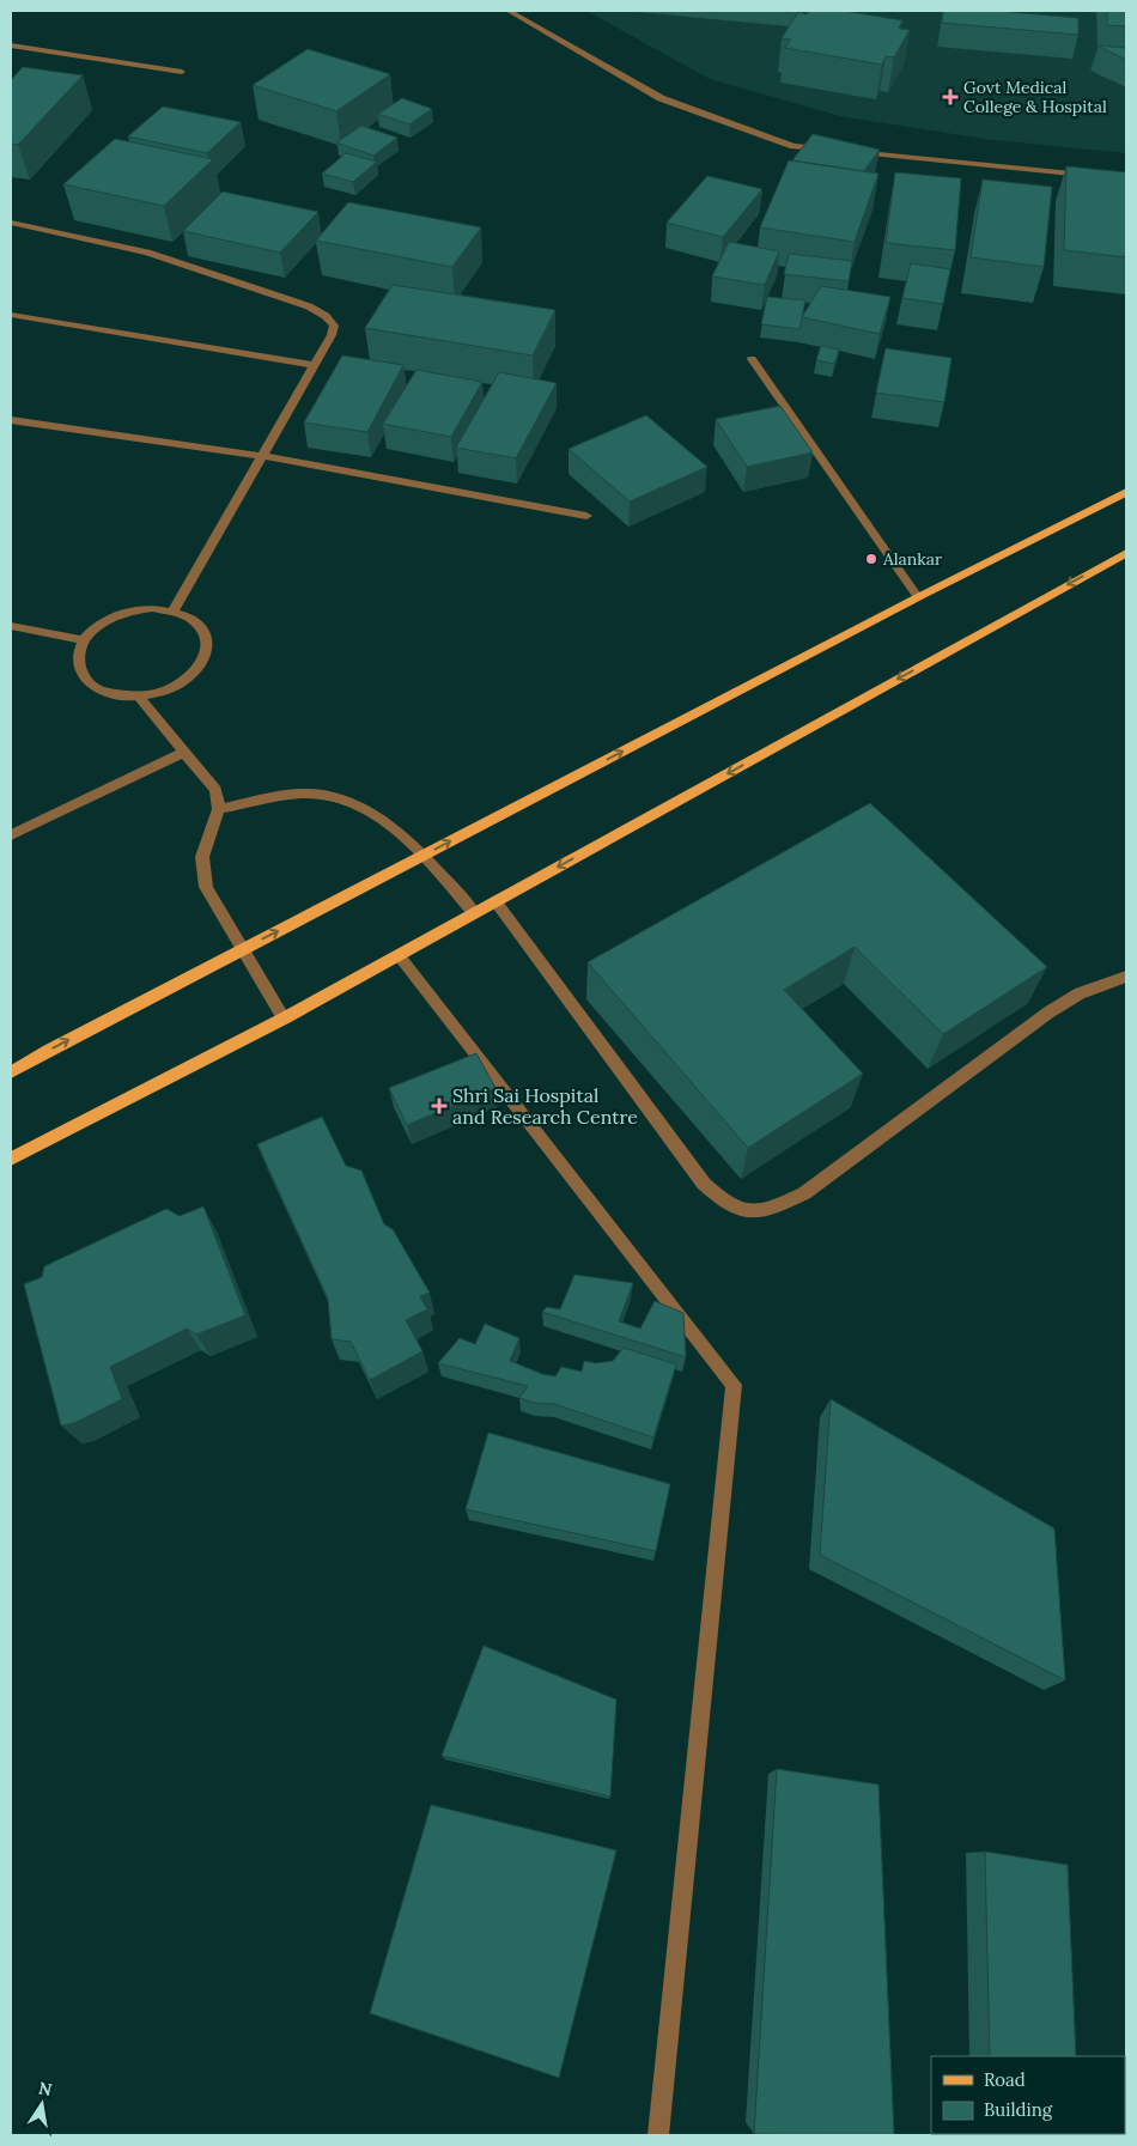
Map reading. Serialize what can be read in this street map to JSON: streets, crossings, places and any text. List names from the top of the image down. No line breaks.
{"places":{"health":["Govt Medical College & Hospital","Shri Sai Hospital and Research Centre"],"other":["Alankar"]},"legend":["Road","Building"],"north":"top"}
